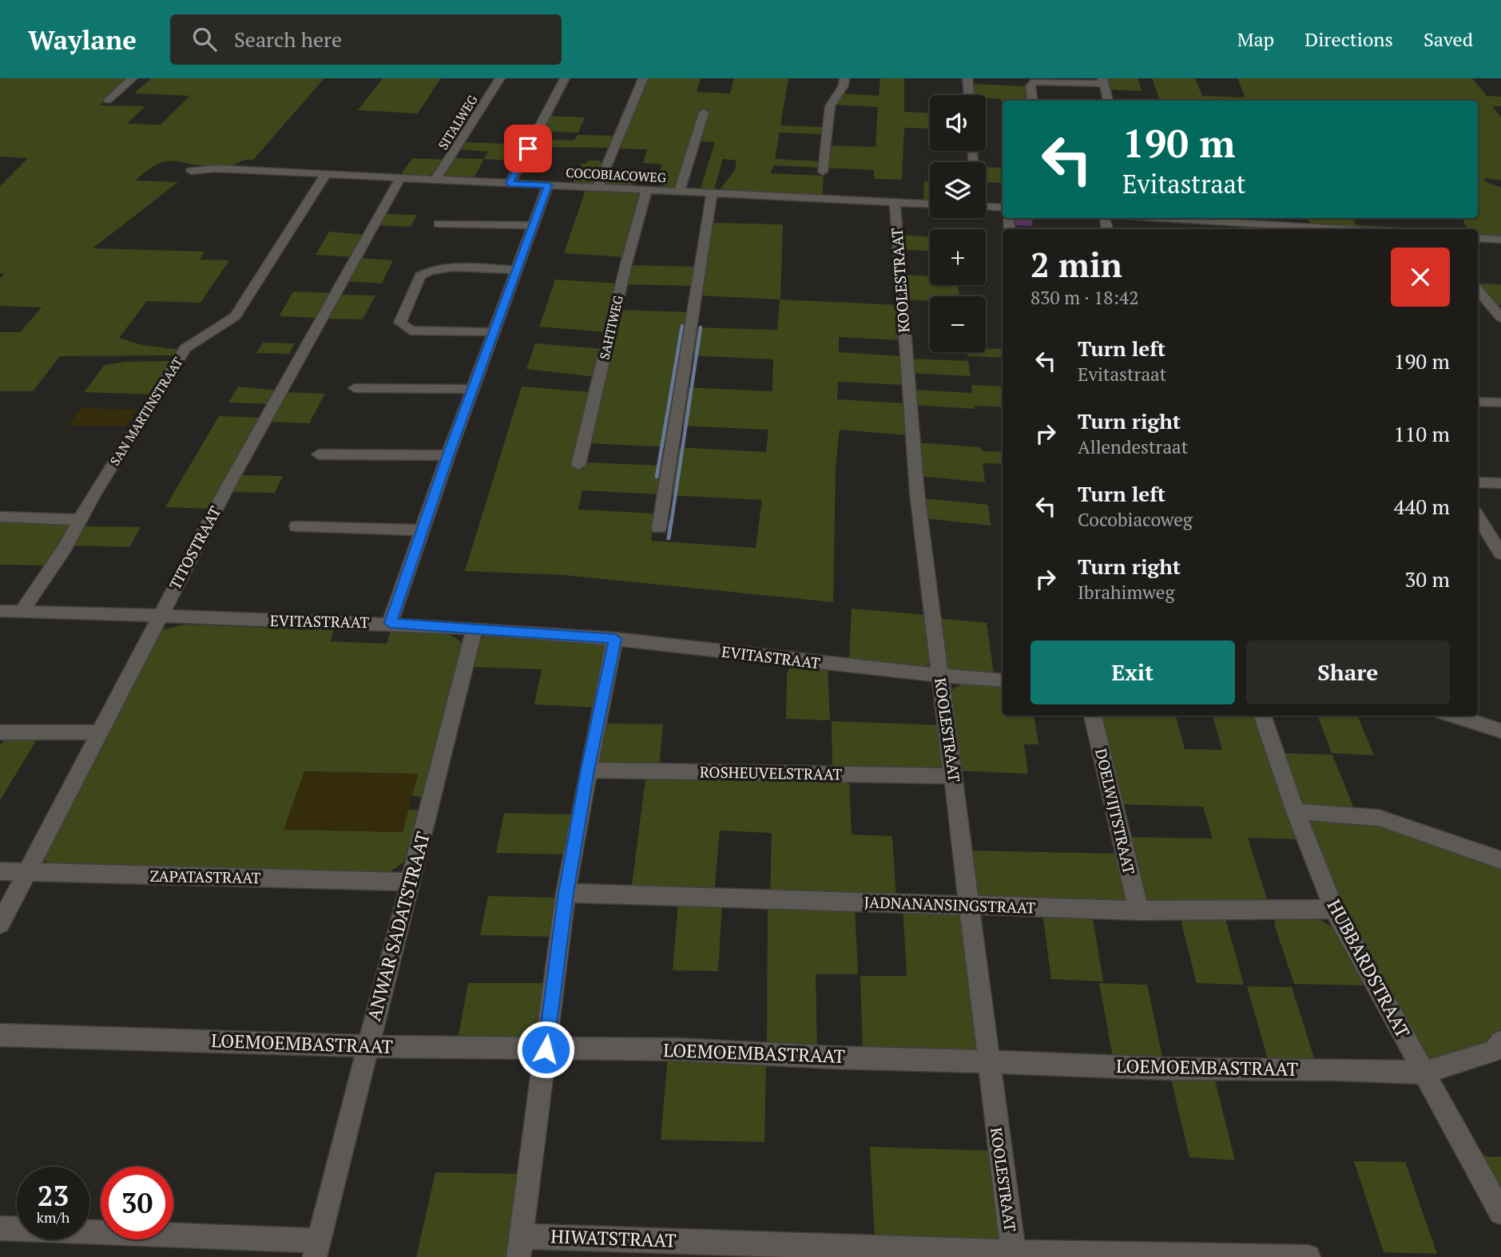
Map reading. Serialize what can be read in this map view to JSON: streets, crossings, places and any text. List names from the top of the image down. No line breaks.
{"streets":{"street":["SITALWEG","COCOBIACOWEG","KOOLESTRAAT","SAHTIWEG","SAN MARTINSTRAAT","TITOSTRAAT","EVITASTRAAT","ROSHEUVELSTRAAT","DOELWIJTSTRAAT","ZAPATASTRAAT","JADNANANSINGSTRAAT","ANWAR SADATSTRAAT","HUBBARDSTRAAT","LOEMOEMBASTRAAT","HIWATSTRAAT"]},"crossings":[["SITALWEG","COCOBIACOWEG"],["COCOBIACOWEG","KOOLESTRAAT"],["COCOBIACOWEG","SAHTIWEG"],["COCOBIACOWEG","SAN MARTINSTRAAT"],["COCOBIACOWEG","TITOSTRAAT"],["KOOLESTRAAT","EVITASTRAAT"],["KOOLESTRAAT","ROSHEUVELSTRAAT"],["KOOLESTRAAT","JADNANANSINGSTRAAT"],["KOOLESTRAAT","LOEMOEMBASTRAAT"],["KOOLESTRAAT","HIWATSTRAAT"],["SAN MARTINSTRAAT","EVITASTRAAT"],["TITOSTRAAT","EVITASTRAAT"],["TITOSTRAAT","ZAPATASTRAAT"],["EVITASTRAAT","ANWAR SADATSTRAAT"],["DOELWIJTSTRAAT","JADNANANSINGSTRAAT"],["ZAPATASTRAAT","ANWAR SADATSTRAAT"],["JADNANANSINGSTRAAT","HUBBARDSTRAAT"],["ANWAR SADATSTRAAT","LOEMOEMBASTRAAT"],["HUBBARDSTRAAT","LOEMOEMBASTRAAT"]],"page":{"header":"Waylane","search":"Search here","nav":["Map","Directions","Saved"],"map_buttons":["+","−"],"turn":["190 m","Evitastraat"],"heading":["2 min","830 m · 18:42"],"list":[{"name":"Turn left","note":"Evitastraat","value":"190 m"},{"name":"Turn right","note":"Allendestraat","value":"110 m"},{"name":"Turn left","note":"Cocobiacoweg","value":"440 m"},{"name":"Turn right","note":"Ibrahimweg","value":"30 m"}],"buttons":["Exit","Share"],"speed":"23 km/h","limit":"30"}}
